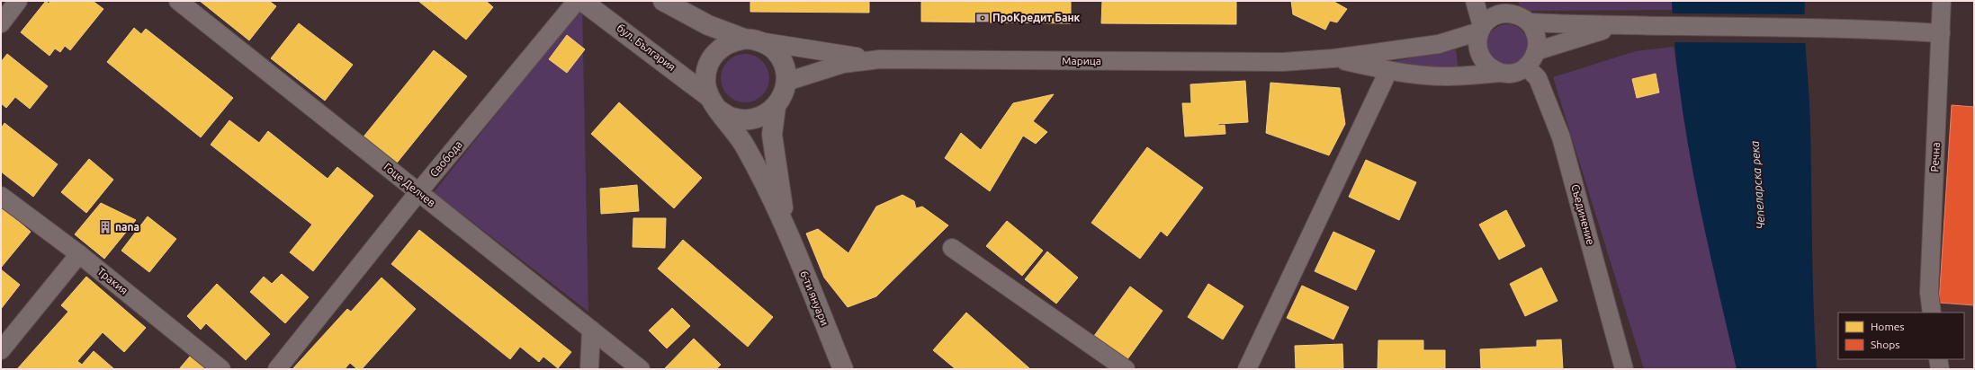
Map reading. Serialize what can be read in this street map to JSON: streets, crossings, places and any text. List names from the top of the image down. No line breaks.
{"streets":{"main road":["бул. България","6-ти януари"],"street":["Марица","Речна","Свобода","Гоце Делчев","Съединение","Тракия"]},"crossings":[["Свобода","Гоце Делчев"]],"water":["Чепеларска река"],"places":{"bank":["ПроКредит Банк"],"building":["nana"]},"legend":["Homes","Shops"]}
